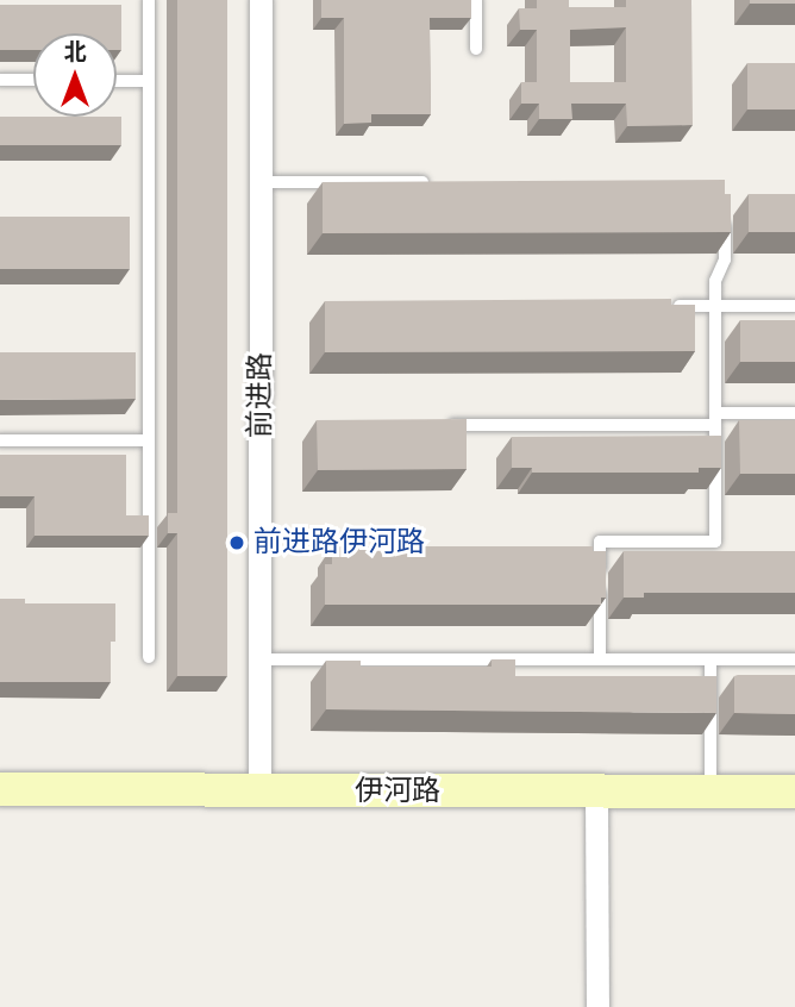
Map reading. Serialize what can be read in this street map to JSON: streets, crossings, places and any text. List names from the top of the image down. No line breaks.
{"streets":{"street":["前进路","伊河路"]},"crossings":[["前进路","伊河路"]],"places":["前进路伊河路"],"north":"top"}
